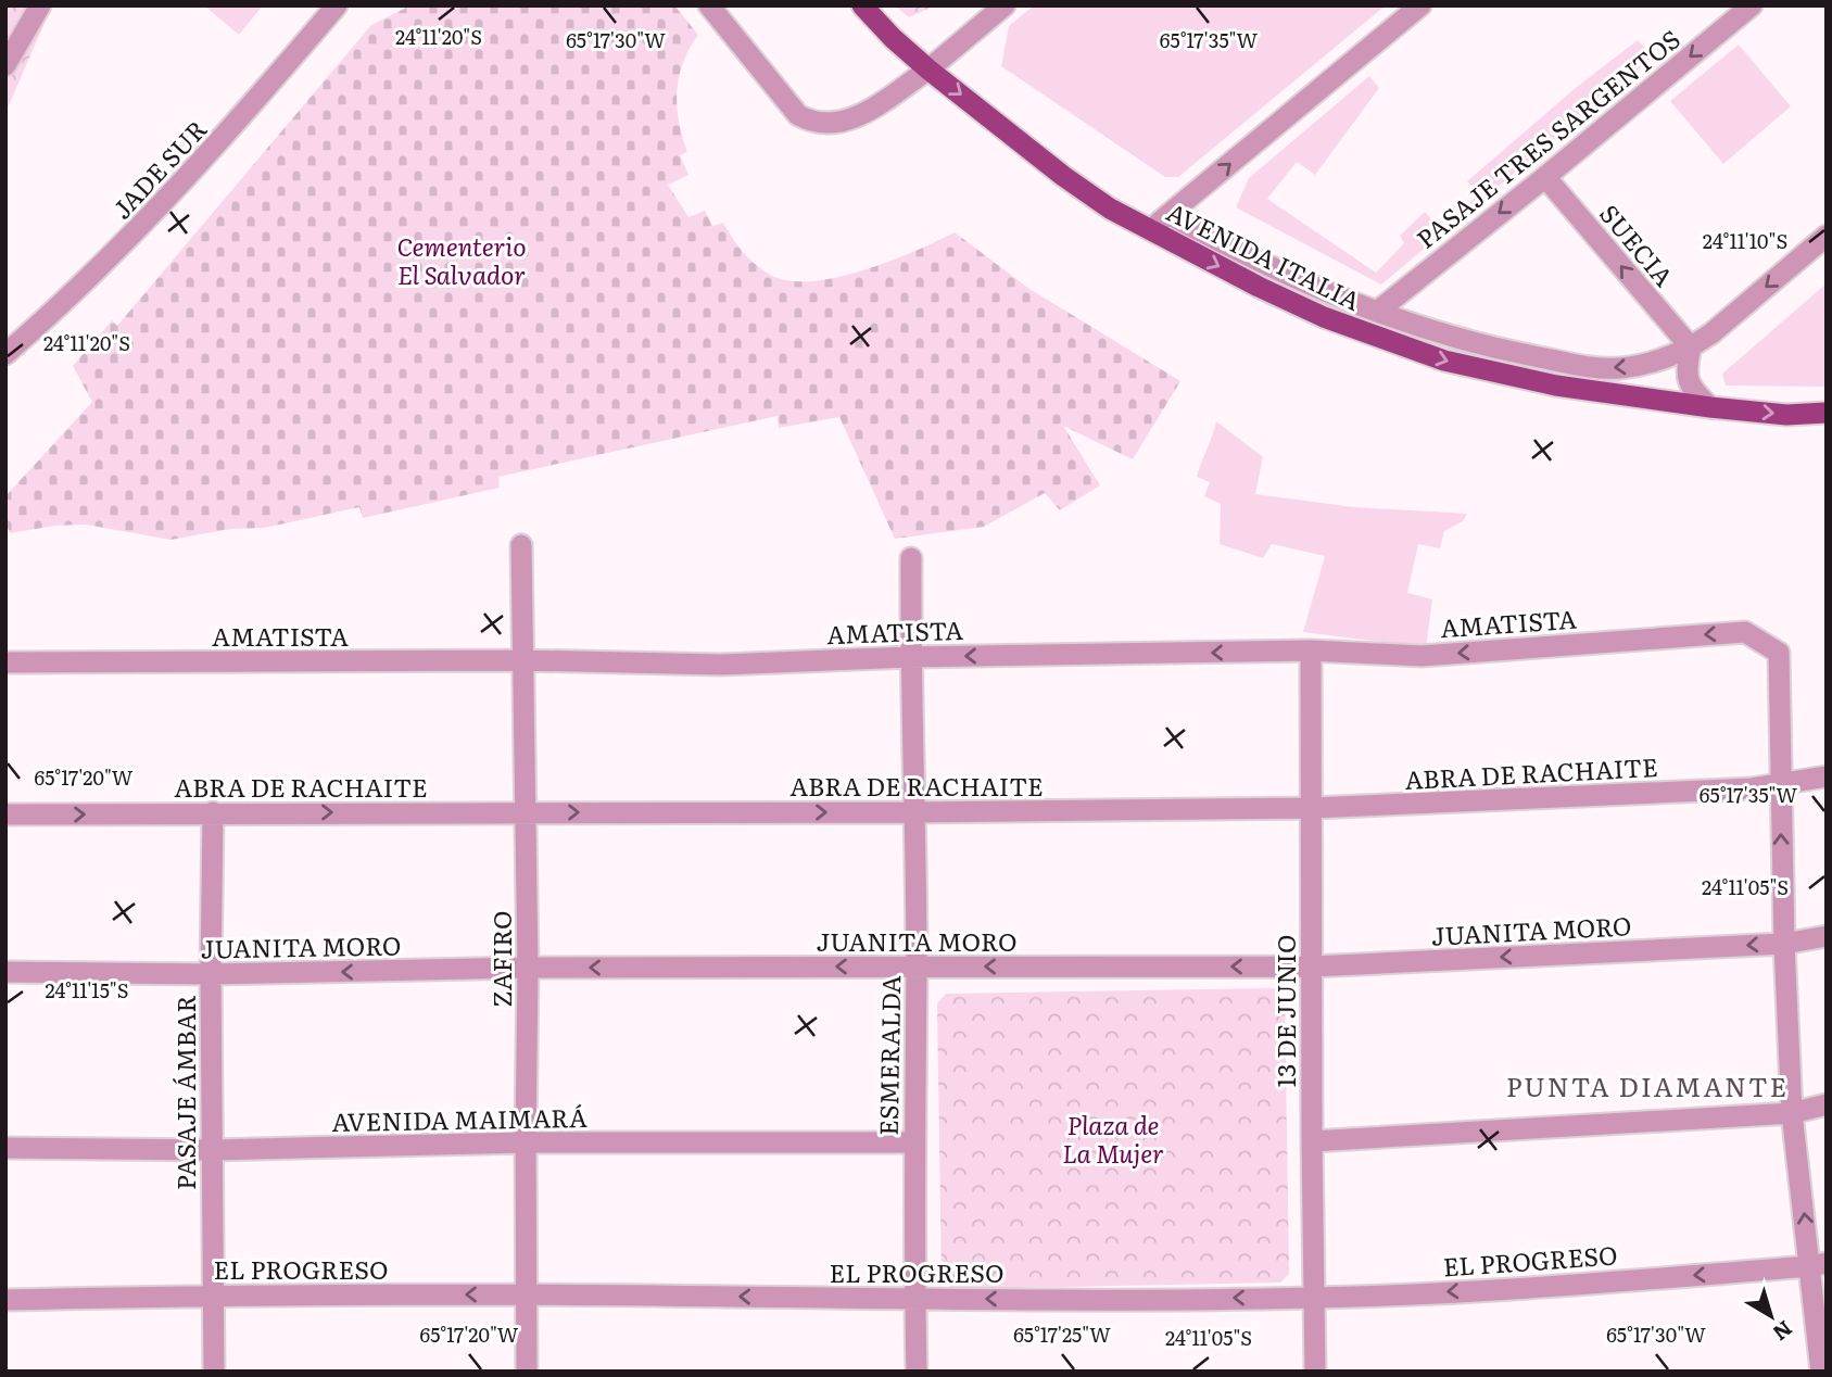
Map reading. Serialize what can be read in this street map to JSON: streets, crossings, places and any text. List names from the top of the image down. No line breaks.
{"streets":{"main road":["AVENIDA ITALIA"],"street":["PASAJE TRES SARGENTOS","JADE SUR","SUECIA","AMATISTA","ABRA DE RACHAITE","JUANITA MORO","ZAFIRO","13 DE JUNIO","ESMERALDA","PASAJE ÁMBAR","AVENIDA MAIMARÁ","EL PROGRESO"]},"crossings":[["PASAJE TRES SARGENTOS","SUECIA"],["PASAJE TRES SARGENTOS","AVENIDA ITALIA"],["SUECIA","AVENIDA ITALIA"],["AMATISTA","ABRA DE RACHAITE"],["AMATISTA","ZAFIRO"],["AMATISTA","13 DE JUNIO"],["AMATISTA","ESMERALDA"],["ABRA DE RACHAITE","ZAFIRO"],["ABRA DE RACHAITE","13 DE JUNIO"],["ABRA DE RACHAITE","ESMERALDA"],["ABRA DE RACHAITE","PASAJE ÁMBAR"],["JUANITA MORO","ZAFIRO"],["JUANITA MORO","13 DE JUNIO"],["JUANITA MORO","ESMERALDA"],["JUANITA MORO","PASAJE ÁMBAR"],["ZAFIRO","AVENIDA MAIMARÁ"],["ZAFIRO","EL PROGRESO"],["13 DE JUNIO","EL PROGRESO"],["ESMERALDA","AVENIDA MAIMARÁ"],["ESMERALDA","EL PROGRESO"],["PASAJE ÁMBAR","AVENIDA MAIMARÁ"],["PASAJE ÁMBAR","EL PROGRESO"]],"one_way":["PASAJE TRES SARGENTOS","SUECIA","AMATISTA","ABRA DE RACHAITE"],"districts":["PUNTA DIAMANTE"],"parks":["Cementerio El Salvador","Plaza de La Mujer"],"north":"bottom right","coordinates":["24°11'20\"S","65°17'30\"W","65°17'35\"W","24°11'10\"S","65°17'20\"W","24°11'05\"S","24°11'15\"S","65°17'25\"W"]}
